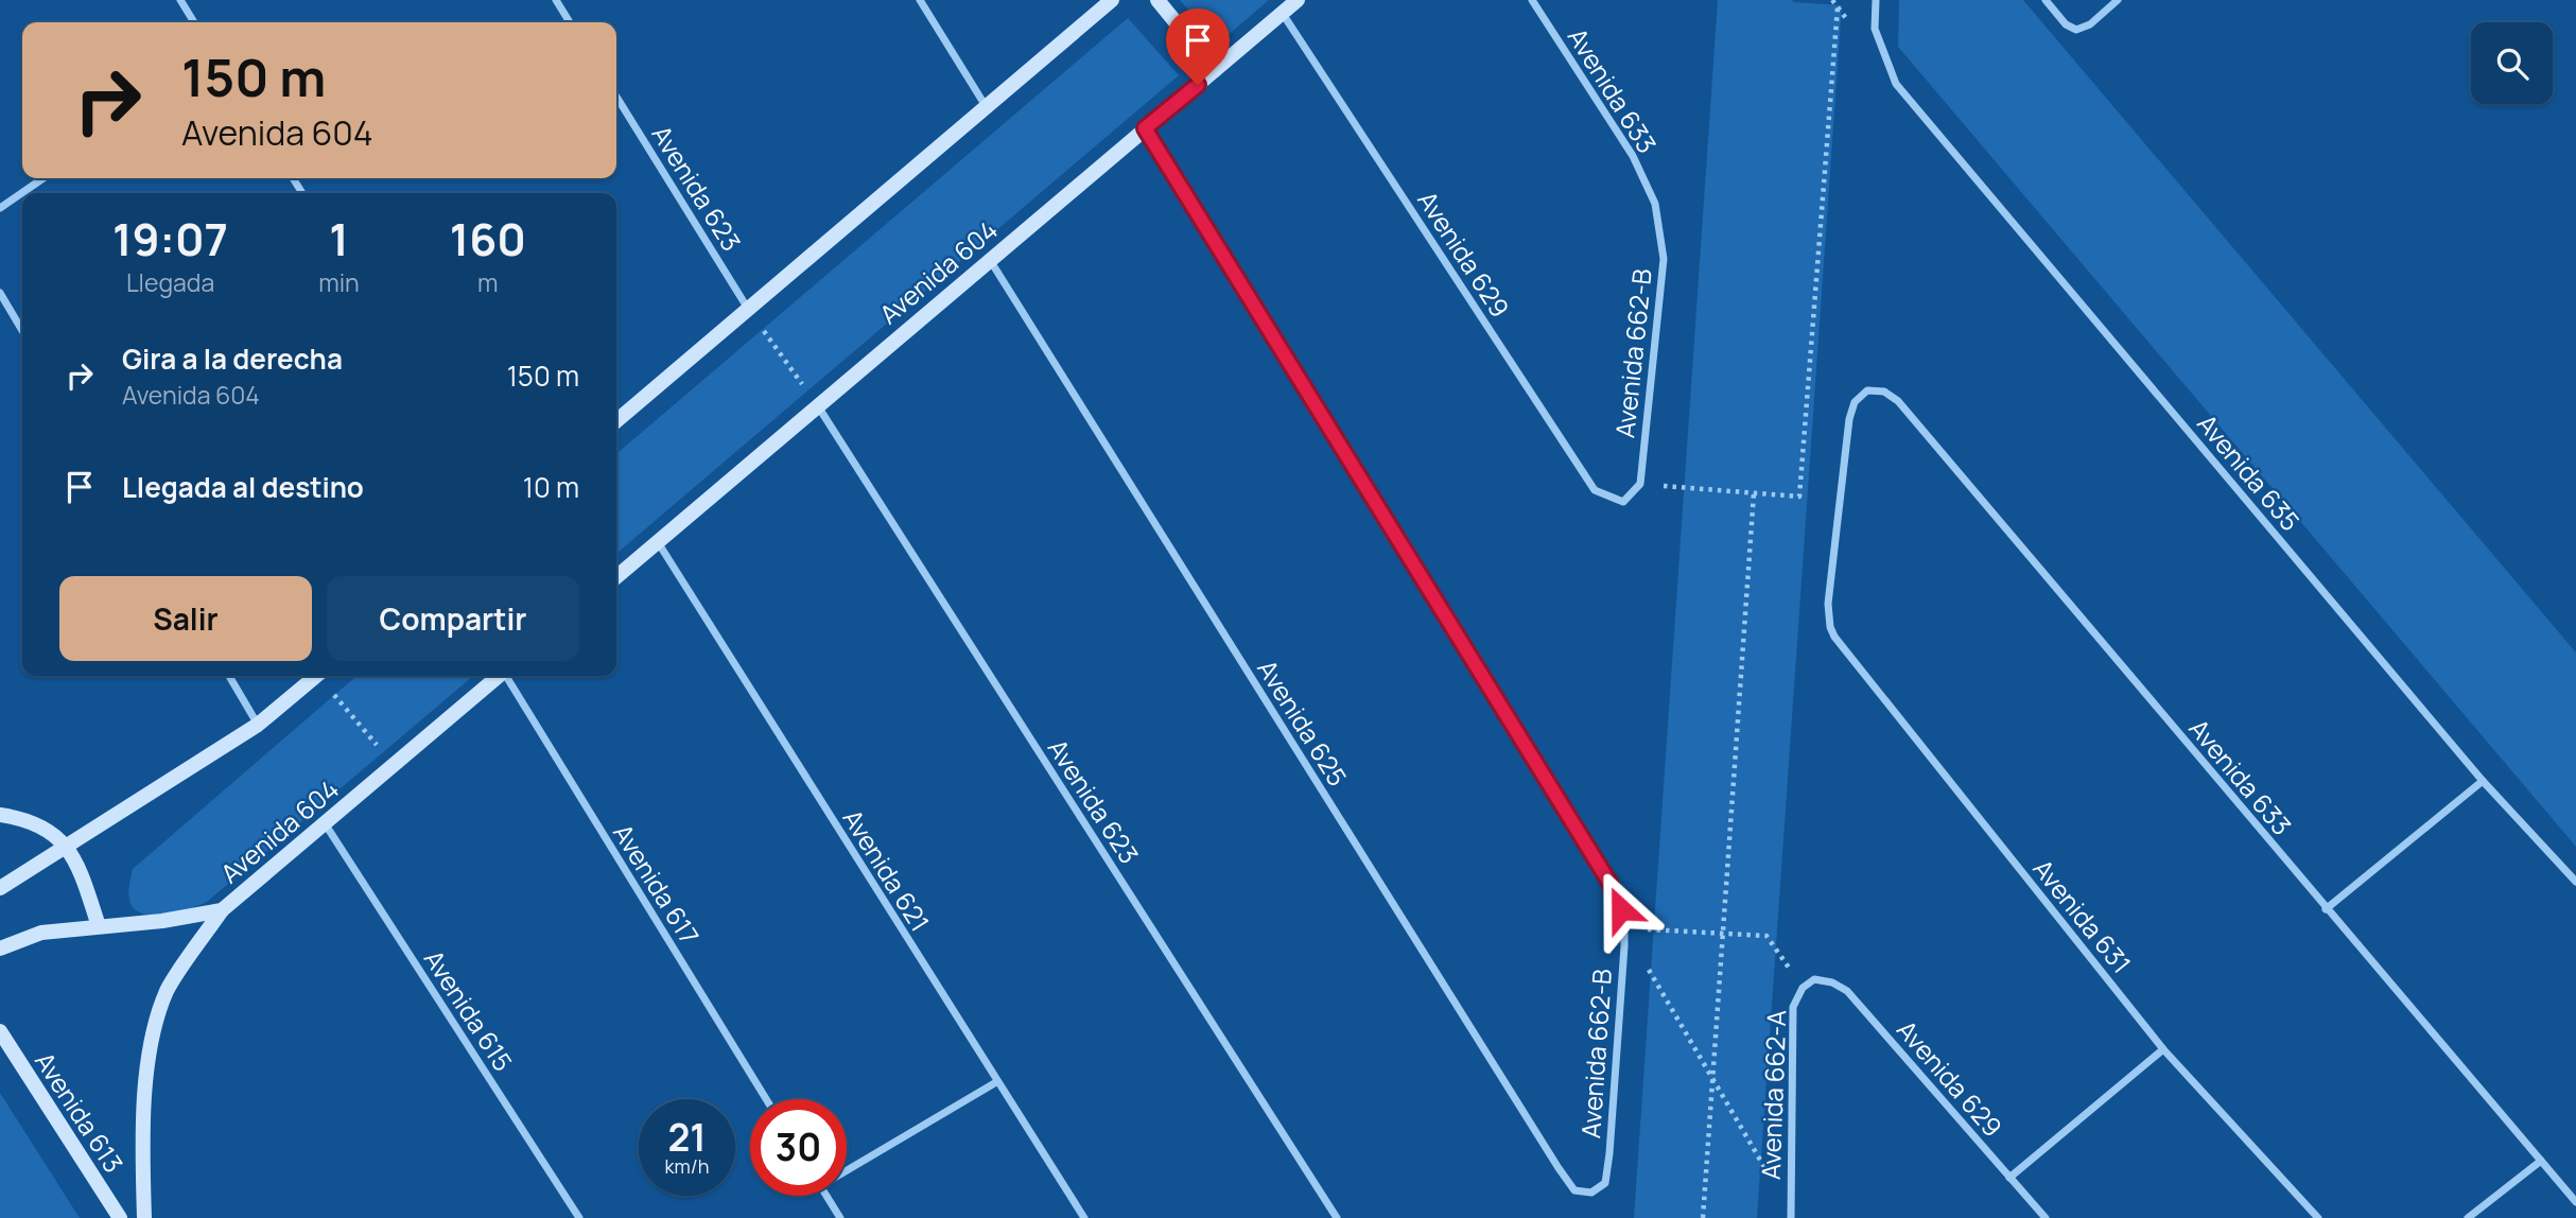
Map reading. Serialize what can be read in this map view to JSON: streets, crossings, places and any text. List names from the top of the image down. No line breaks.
{"streets":{"street":["Avenida 633","Avenida 623","Avenida 629","Avenida 604","Avenida 662-B","Avenida 635","Avenida 625","Avenida 621","Avenida 617","Avenida 631","Avenida 615","Avenida 662-A","Avenida 613"]},"crossings":[["Avenida 633","Avenida 662-B"],["Avenida 633","Avenida 631"],["Avenida 623","Avenida 604"],["Avenida 629","Avenida 604"],["Avenida 629","Avenida 662-B"],["Avenida 629","Avenida 662-A"],["Avenida 604","Avenida 662-B"],["Avenida 604","Avenida 625"],["Avenida 604","Avenida 621"],["Avenida 604","Avenida 615"],["Avenida 662-B","Avenida 625"]],"page":{"turn":["150 m","Avenida 604"],"eta":["19:07","Llegada","1","min","160","m"],"list":[{"name":"Gira a la derecha","note":"Avenida 604","value":"150 m"},{"name":"Llegada al destino","value":"10 m"}],"buttons":["Salir","Compartir"],"speed":"21 km/h","limit":"30"}}
